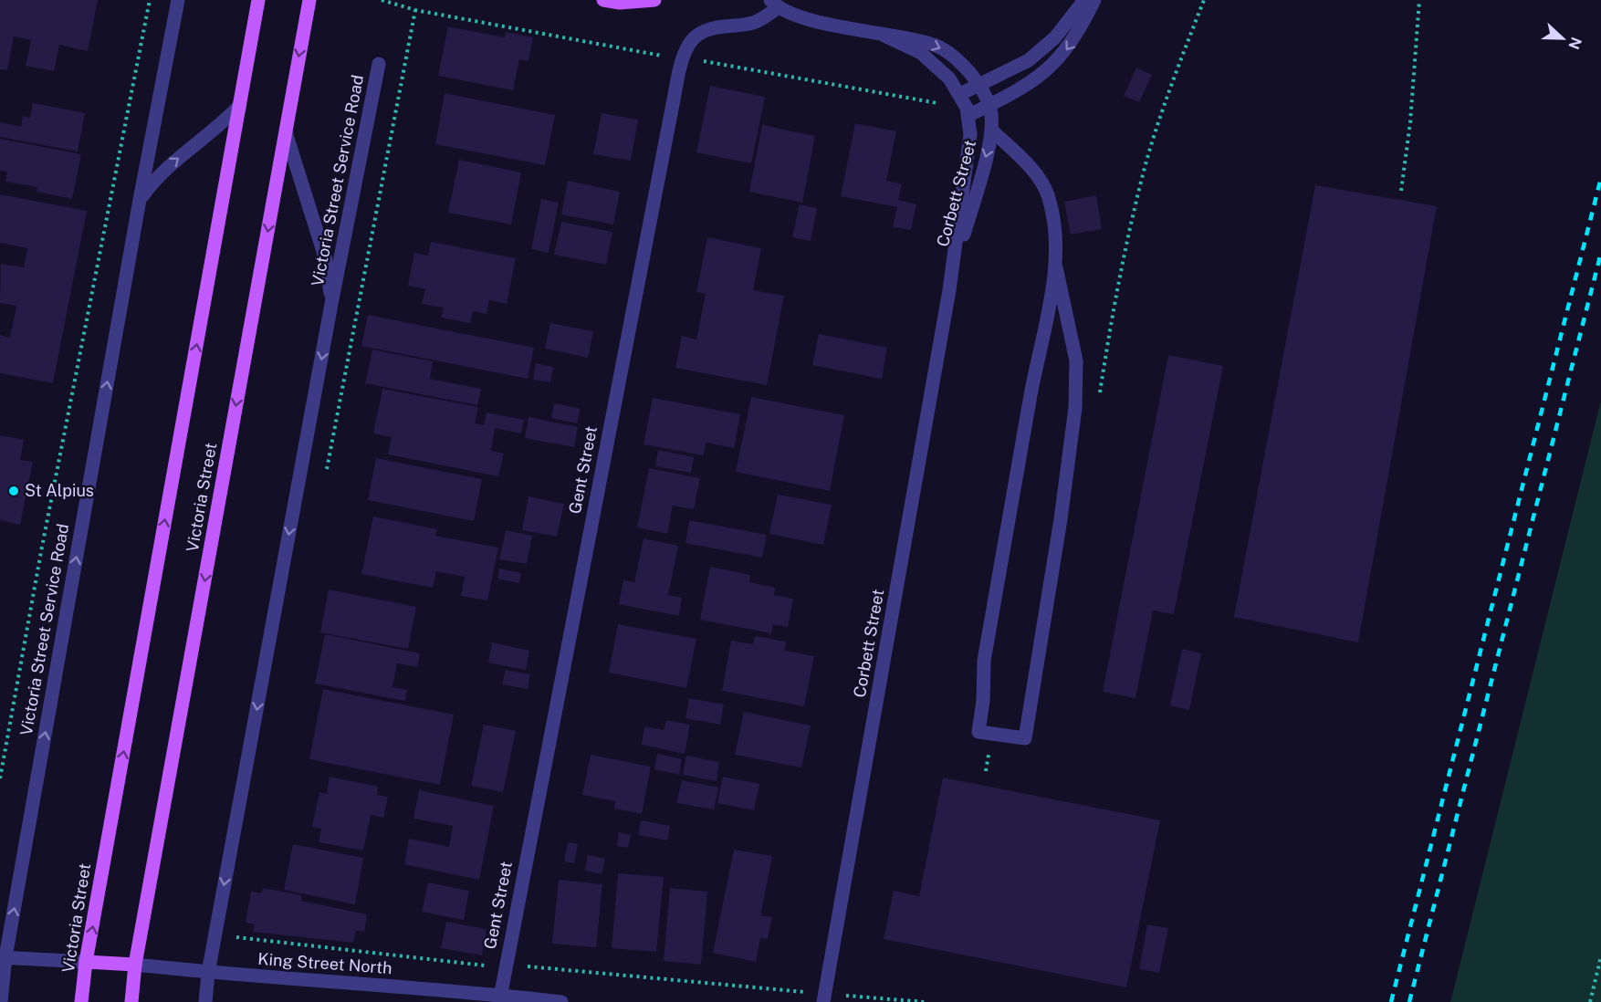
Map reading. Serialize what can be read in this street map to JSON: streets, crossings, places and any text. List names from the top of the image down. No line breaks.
{"streets":{"main road":["Victoria Street","King Street North"],"street":["Victoria Street Service Road","Corbett Street","Gent Street"]},"crossings":[["Victoria Street Service Road","Victoria Street"],["Victoria Street Service Road","King Street North"],["Gent Street","King Street North"],["Victoria Street","King Street North"]],"places":["St Alpius"],"north":"right"}
